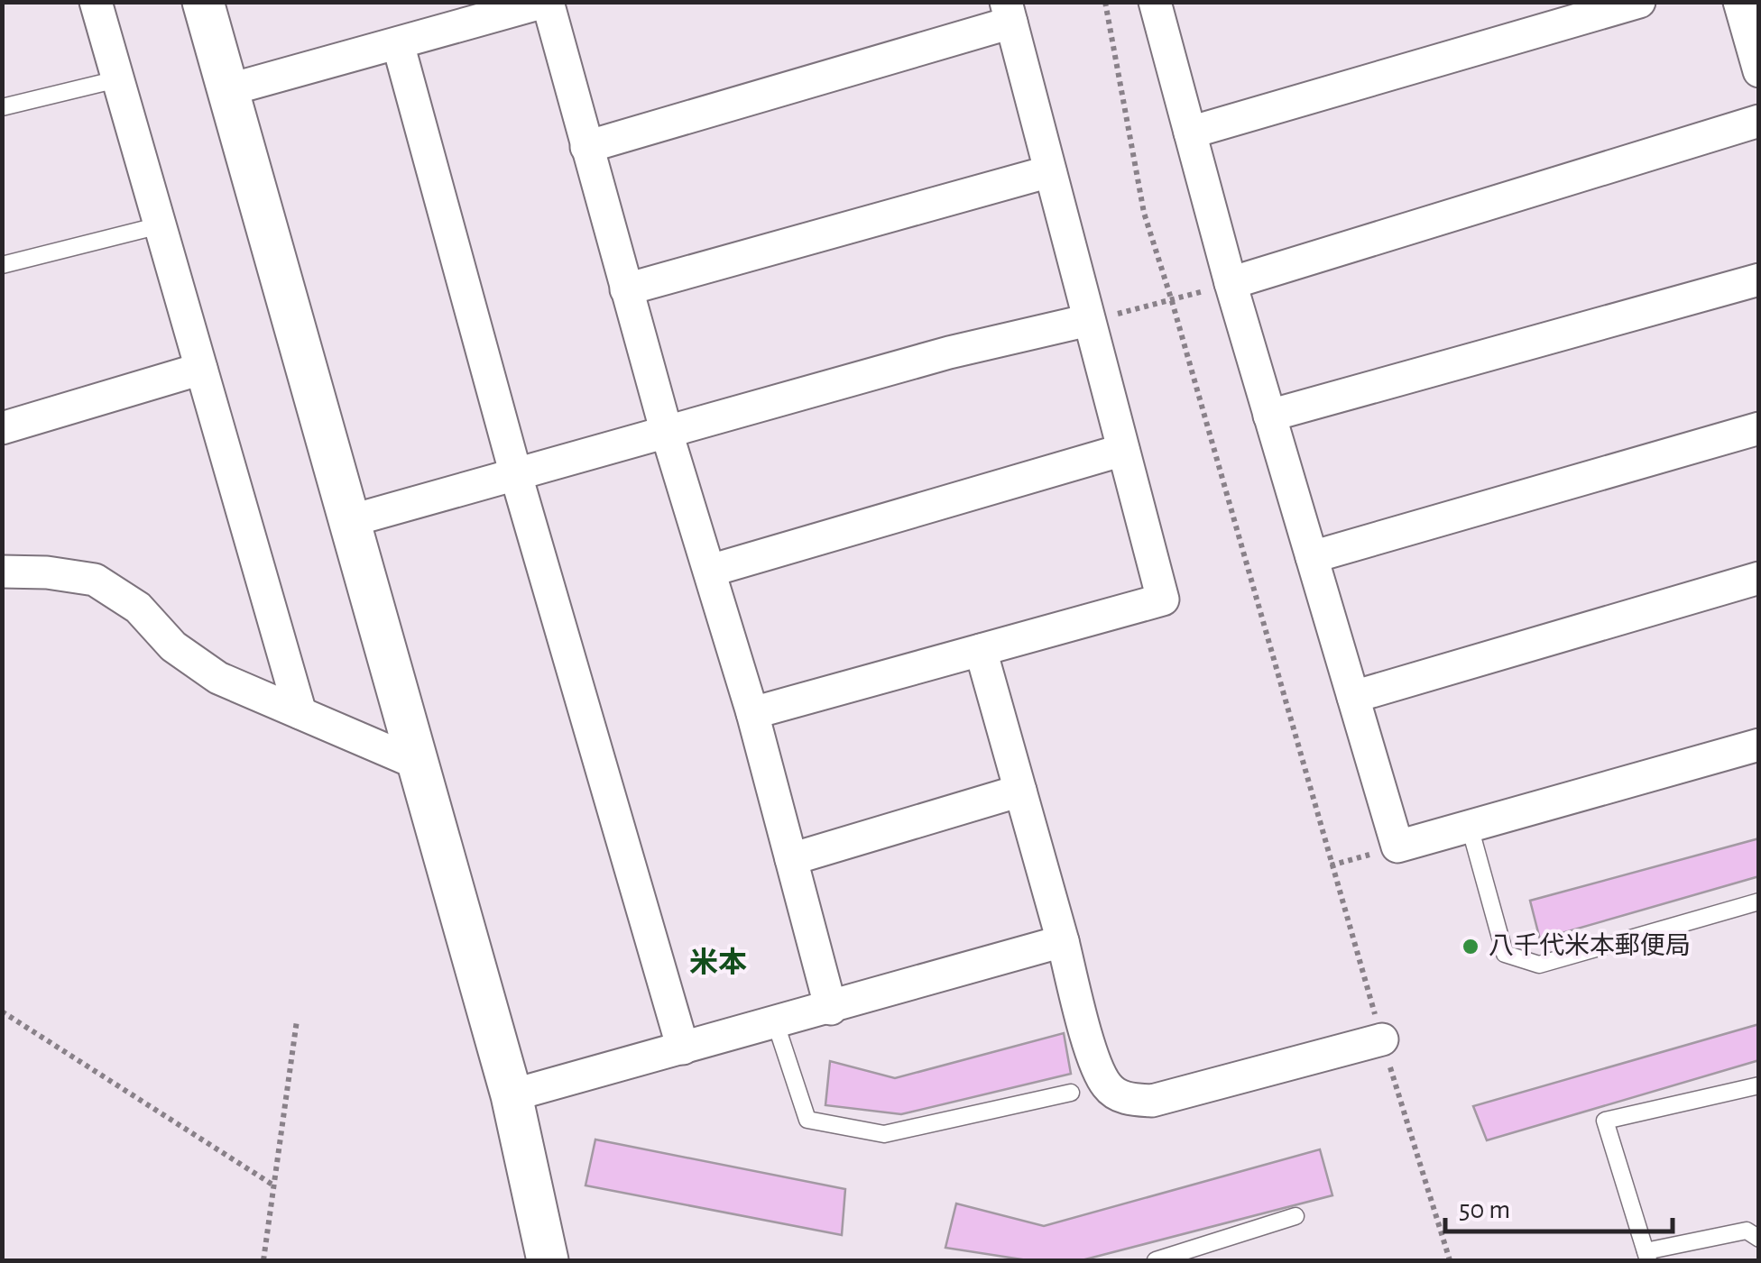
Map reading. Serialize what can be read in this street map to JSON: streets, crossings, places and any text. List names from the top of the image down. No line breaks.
{"districts":["米本"],"places":["八千代米本郵便局"],"scale_bar":"50 m"}
